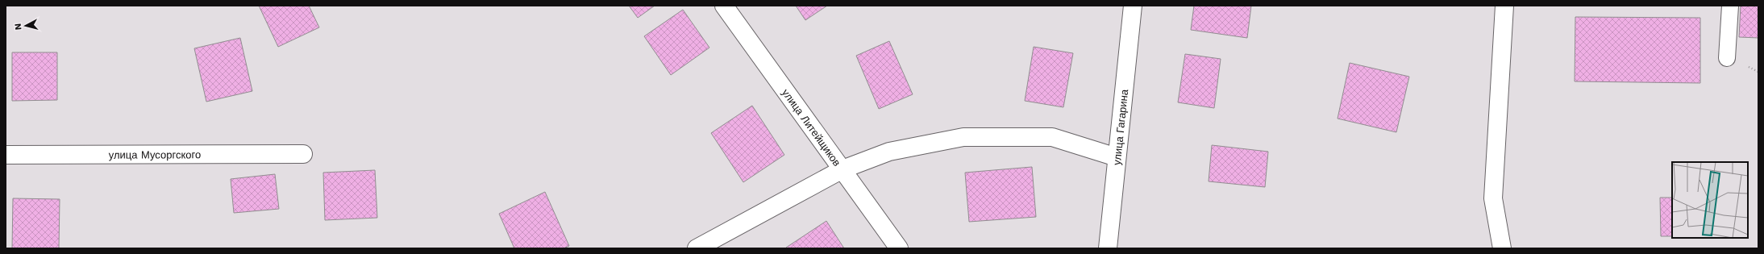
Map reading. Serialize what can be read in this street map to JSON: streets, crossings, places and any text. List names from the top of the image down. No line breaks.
{"streets":{"street":["улица Литейщиков","улица Гагарина","улица Мусоргского"]},"north":"left"}
